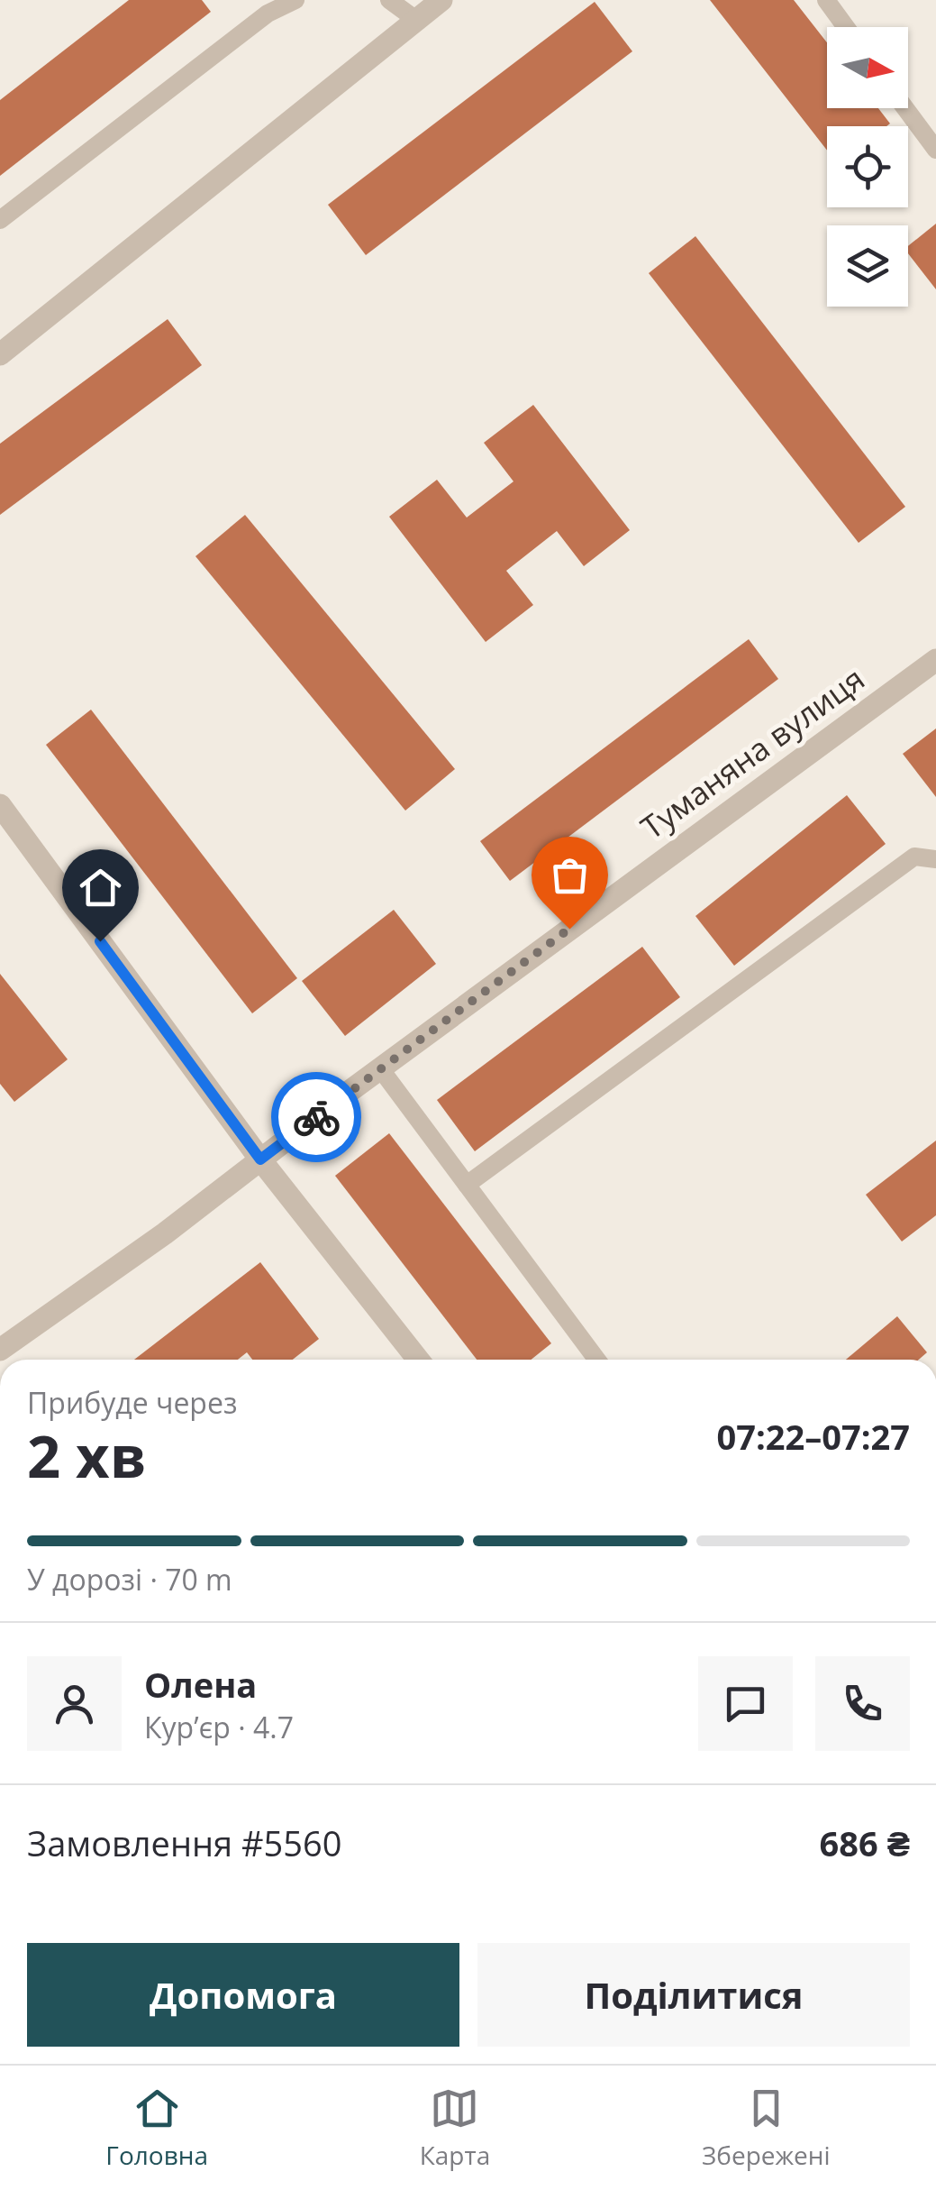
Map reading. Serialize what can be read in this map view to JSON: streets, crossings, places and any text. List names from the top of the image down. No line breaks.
{"streets":{"street":["Туманяна вулиця"]},"north":"right","page":{"heading":["2 хв","Прибуде через","07:22–07:27"],"panel":["Олена","Кур’єр · 4.7","Замовлення #5560","686 ₴"],"bar":"У дорозі · 70 m","buttons":["Допомога","Поділитися"],"tabs":["Головна","Карта","Збережені"]}}
